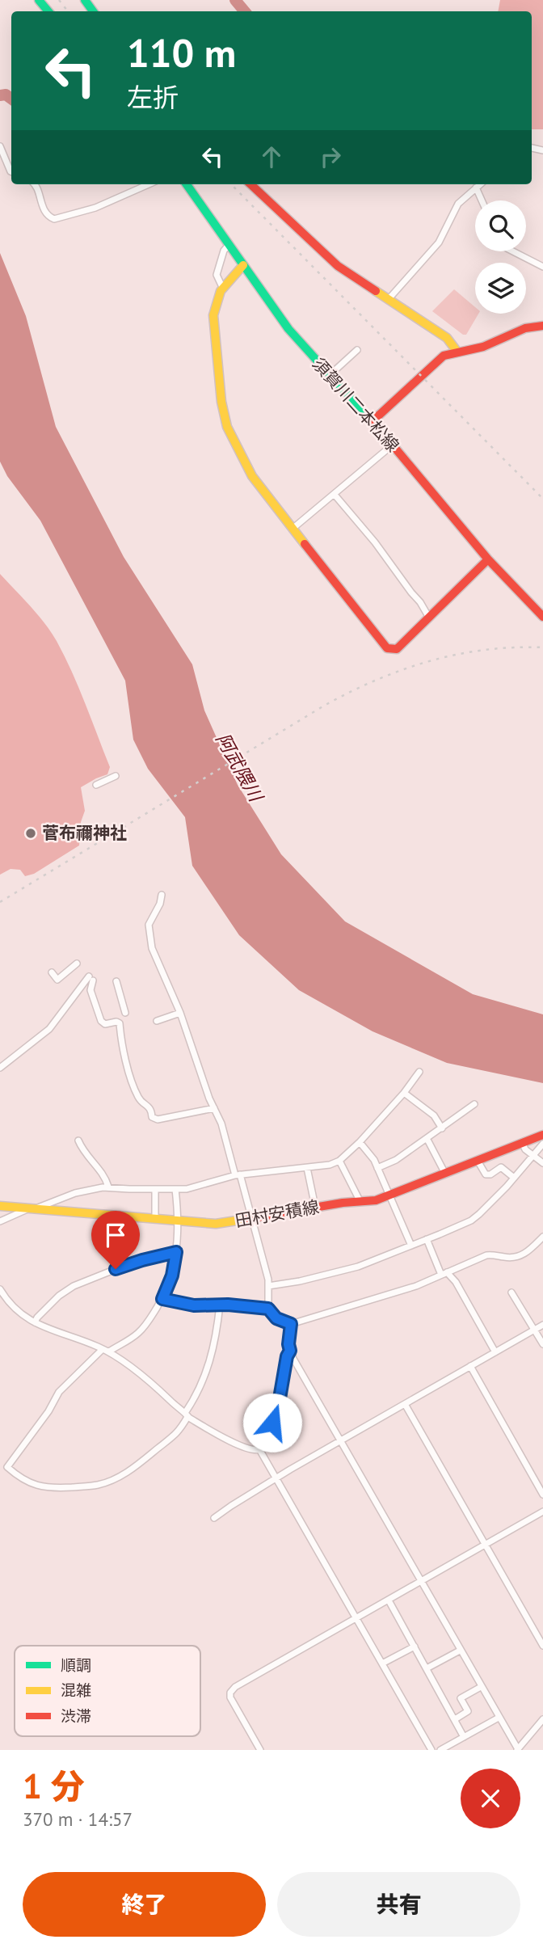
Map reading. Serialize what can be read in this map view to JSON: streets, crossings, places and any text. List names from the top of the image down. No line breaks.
{"streets":{"main road":["須賀川二本松線","田村安積線"]},"water":["阿武隈川"],"places":["菅布禰神社"],"legend":["順調","混雑","渋滞"],"page":{"turn":["110 m","左折"],"heading":["1 分","370 m · 14:57"],"buttons":["終了","共有"]}}
